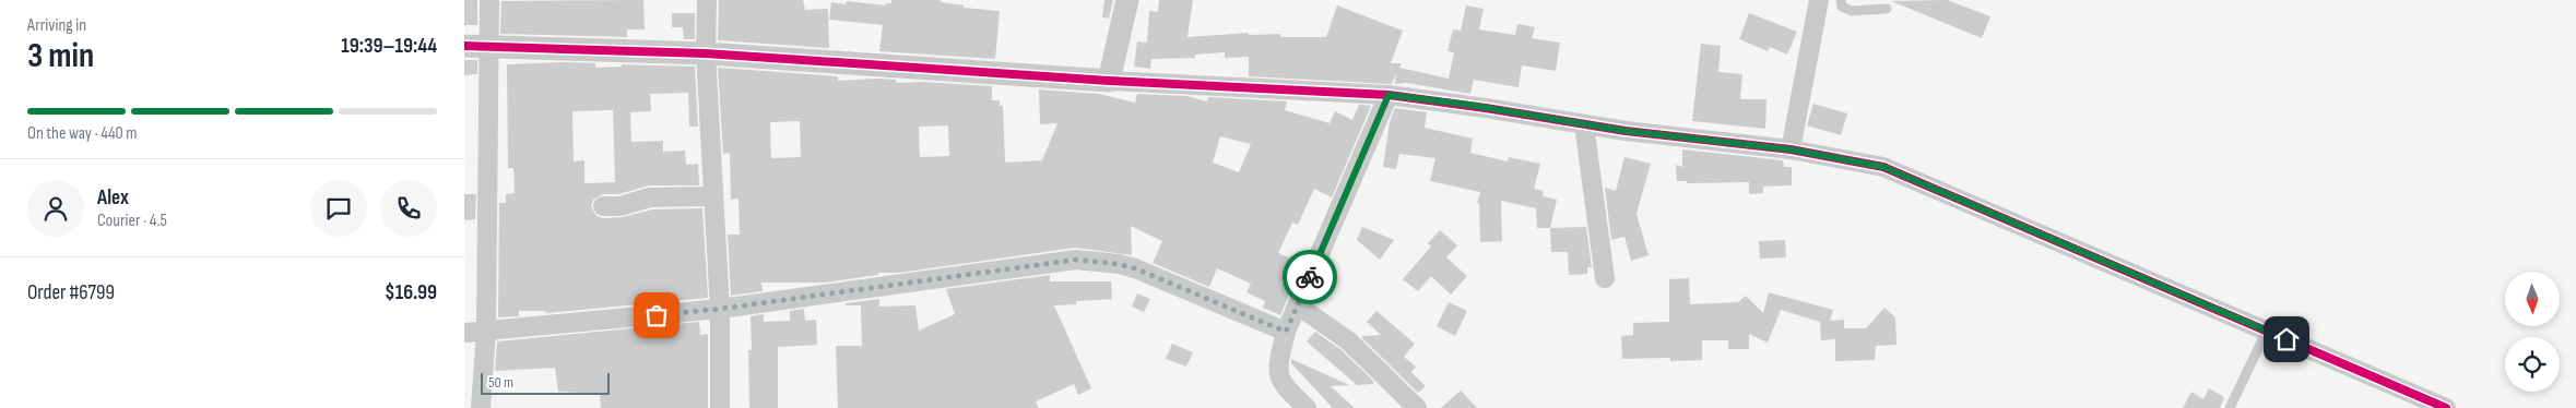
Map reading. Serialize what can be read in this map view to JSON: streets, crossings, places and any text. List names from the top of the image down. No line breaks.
{"scale_bar":"50 m","north":"bottom","page":{"heading":["3 min","Arriving in","19:39–19:44"],"panel":["Alex","Courier · 4.5","Order #6799","$16.99"],"bar":"On the way · 440 m","scale":"50 m"}}
